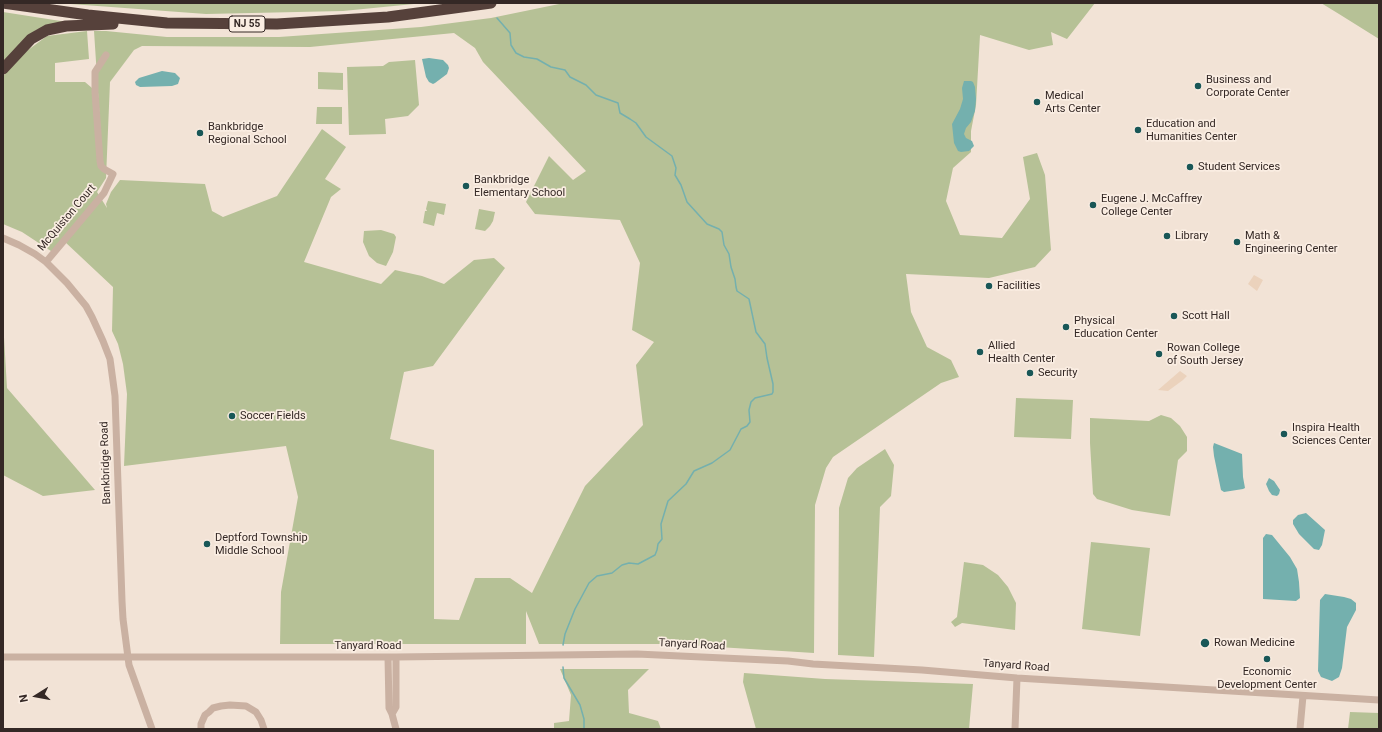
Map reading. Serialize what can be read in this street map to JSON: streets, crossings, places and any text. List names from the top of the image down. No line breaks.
{"streets":{"highway":["NJ 55"],"street":["McQuiston Court","Bankbridge Road","Tanyard Road"]},"crossings":[["McQuiston Court","Bankbridge Road"],["Bankbridge Road","Tanyard Road"]],"places":["Business and Corporate Center","Medical Arts Center","Education and Humanities Center","Bankbridge Regional School","Student Services","Bankbridge Elementary School","Eugene J. McCaffrey College Center","Library","Math & Engineering Center","Facilities","Scott Hall","Physical Education Center","Allied Health Center","Rowan College of South Jersey","Security","Soccer Fields","Inspira Health Sciences Center","Deptford Township Middle School","Rowan Medicine","Economic Development Center"],"north":"left"}
